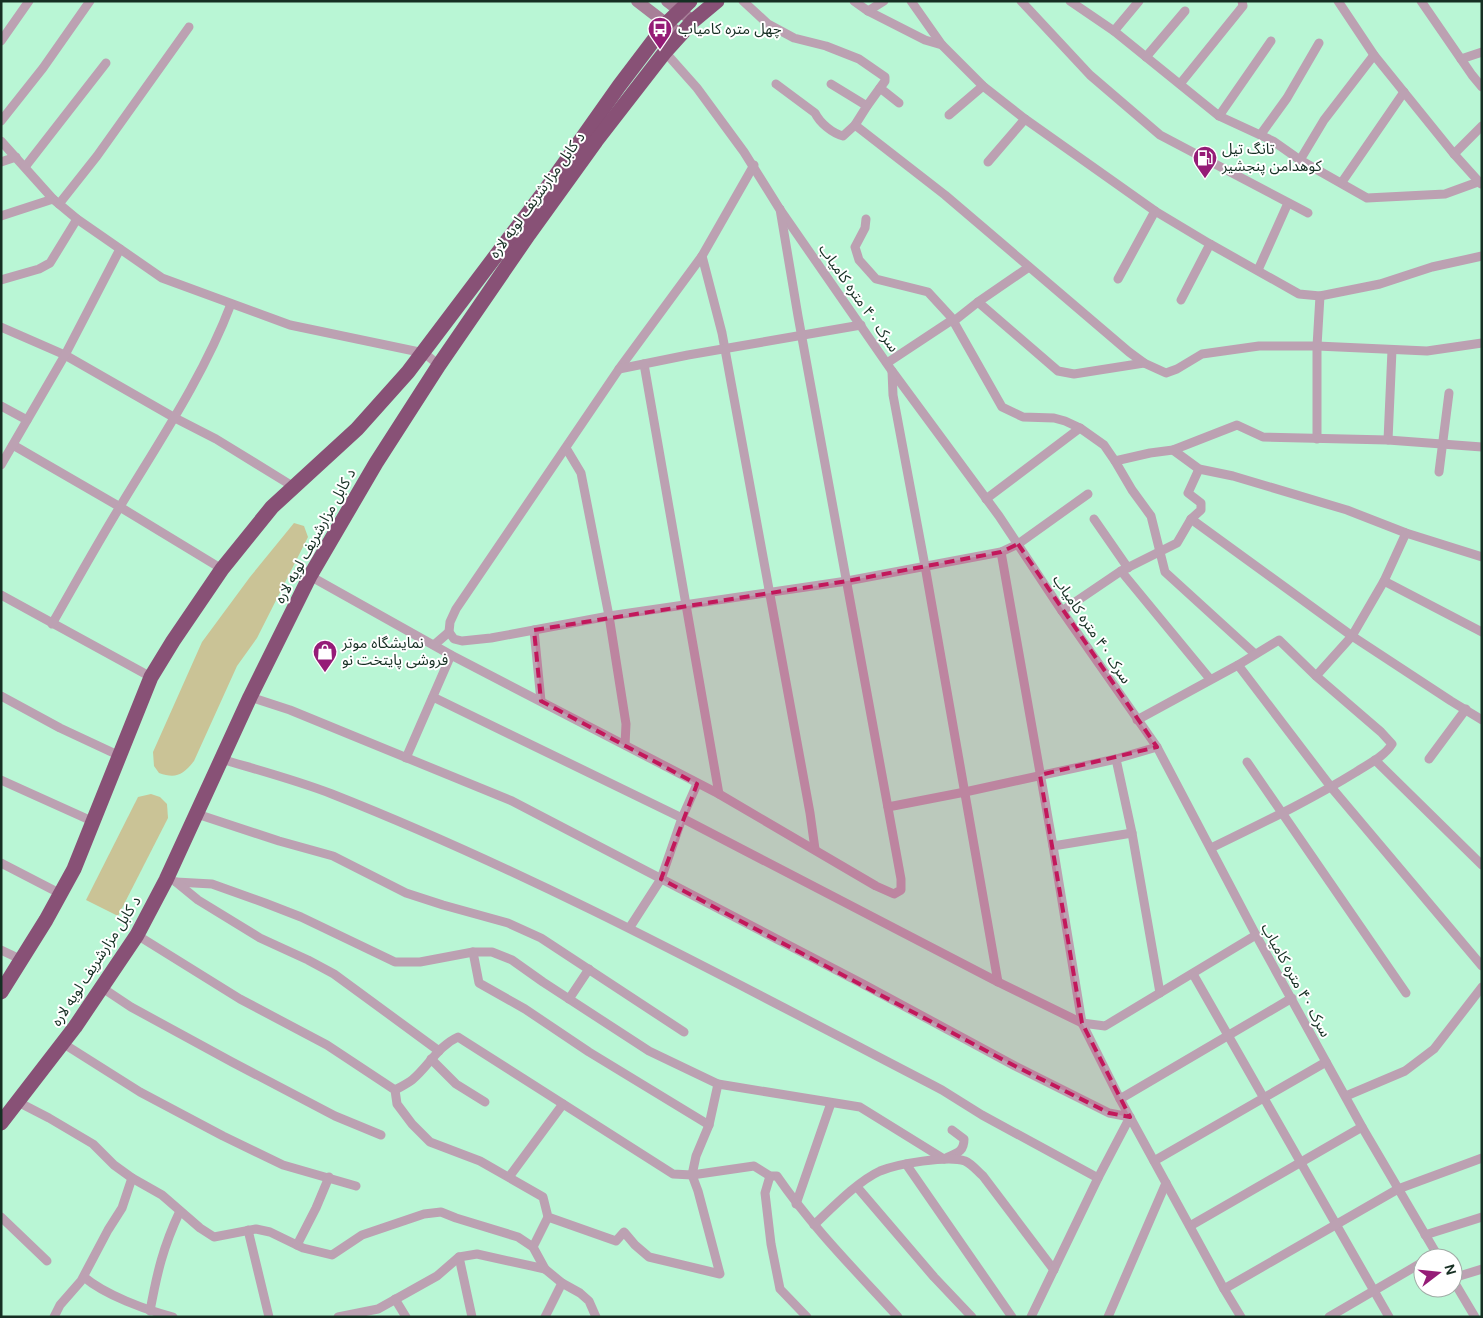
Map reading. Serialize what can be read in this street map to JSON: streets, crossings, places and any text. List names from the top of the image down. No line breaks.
{"streets":{"highway":["د کابل مزارشریف لویه لاره"],"street":["سرک ۴۰ متره کامیاب"]},"crossings":[["د کابل مزارشریف لویه لاره","سرک ۴۰ متره کامیاب"]],"places":{"bus stop":["چهل متره کامیاب"],"fuel station":["تانگ تیل کوهدامن پنجشیر"],"shop":["نمایشگاه موتر فروشی پایتخت نو"]},"north":"right"}
